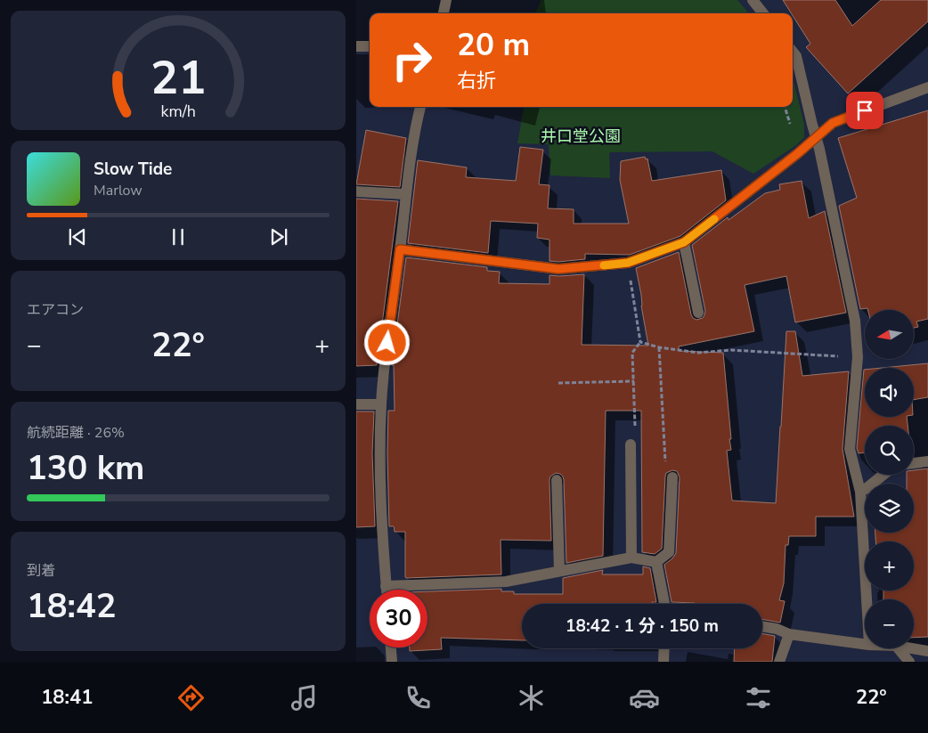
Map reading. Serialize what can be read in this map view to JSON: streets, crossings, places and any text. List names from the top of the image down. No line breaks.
{"parks":["井口堂公園"],"north":"left","page":{"turn":["20 m","右折"],"song":["Slow Tide","Marlow"],"tile":["エアコン",["航続距離 · 26%","130 km"],["到着","18:42"]],"map_buttons":["+","−"],"heat":["−","22°","+"],"limit":"30","trip":"18:42 · 1 分 · 150 m","tabs":["18:41","22°"],"gauge":["21","km/h"]}}
